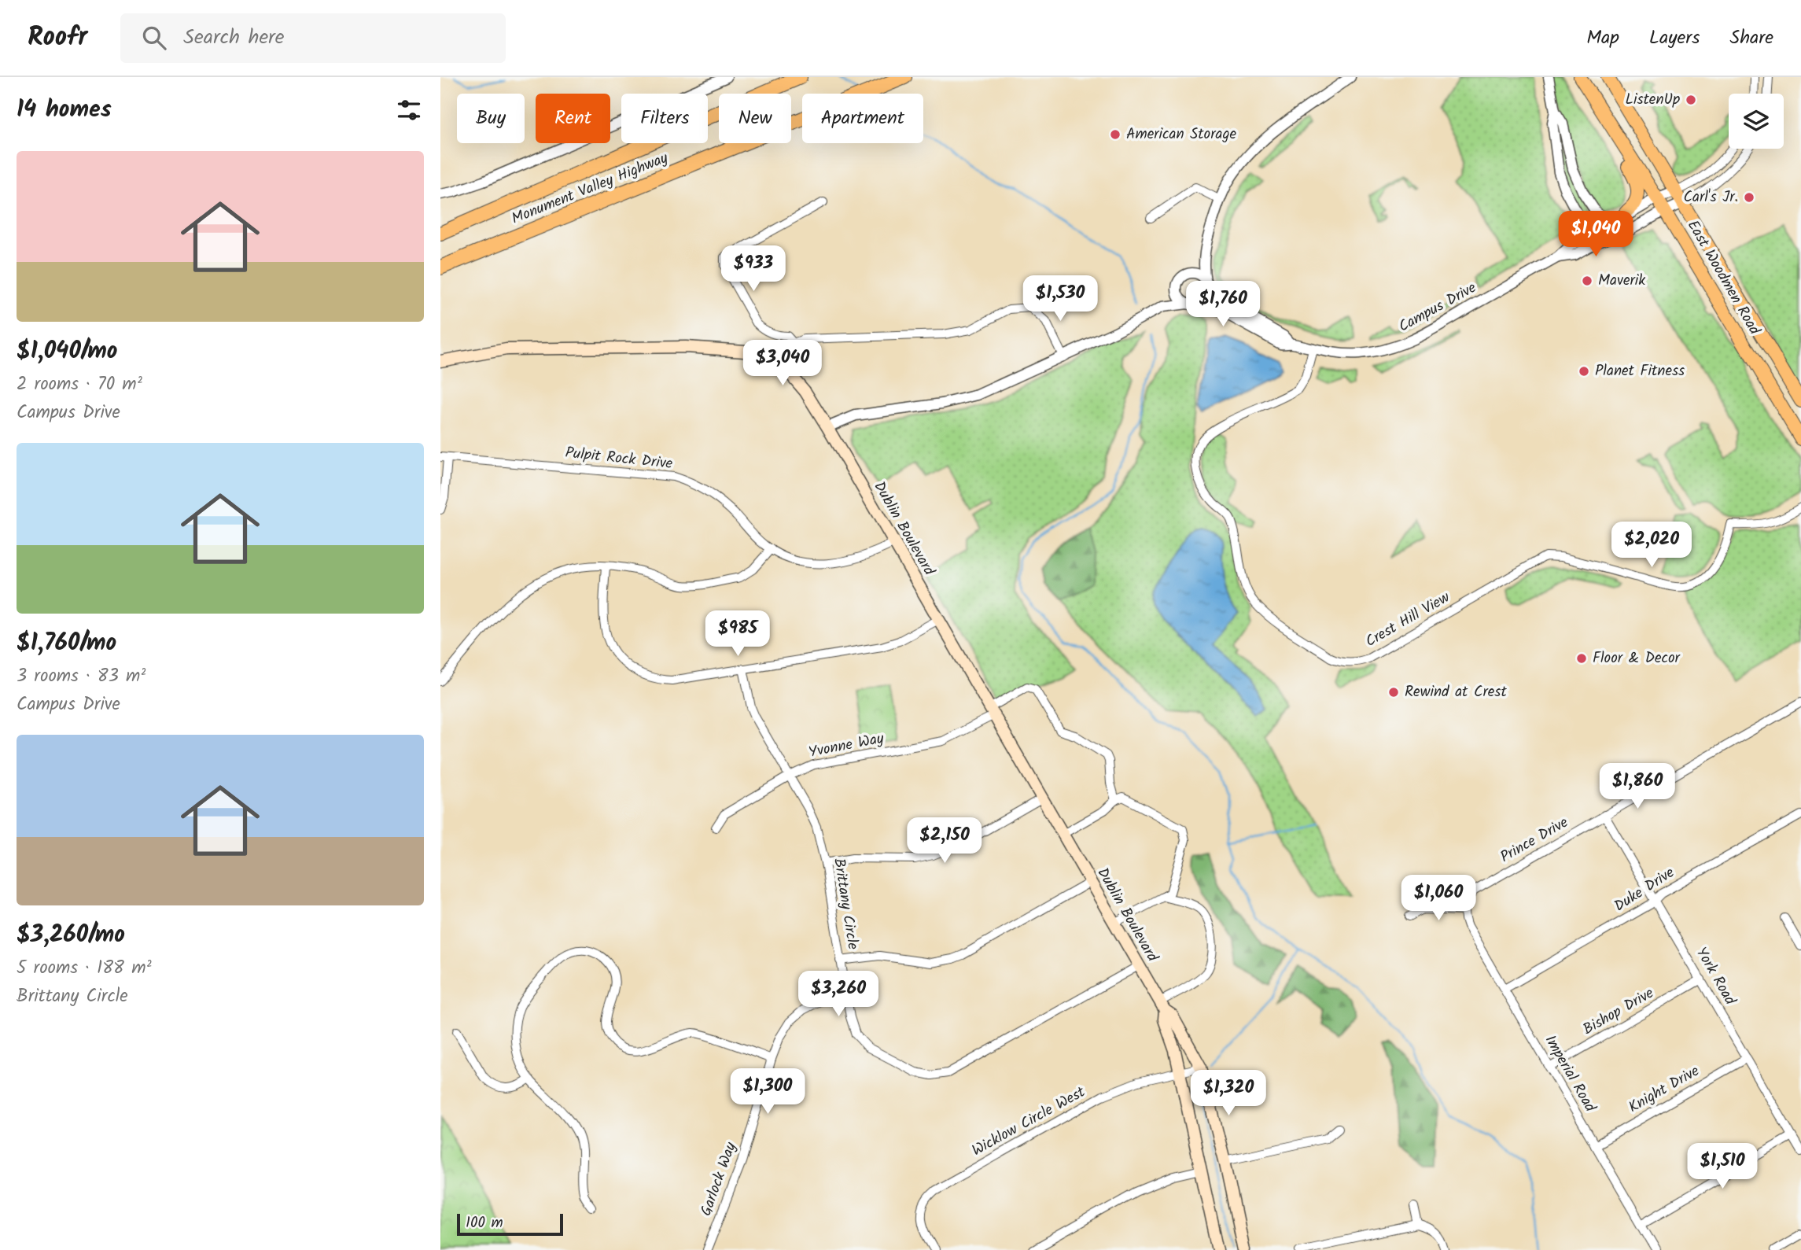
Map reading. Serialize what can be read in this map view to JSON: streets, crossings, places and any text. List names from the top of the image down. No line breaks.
{"streets":{"highway":["Monument Valley Highway","East Woodmen Road"],"main road":["Dublin Boulevard"],"street":["Campus Drive","Pulpit Rock Drive","Crest Hill View","Yvonne Way","Prince Drive","Duke Drive","Brittany Circle","York Road","Bishop Drive","Imperial Road","Knight Drive","Wicklow Circle West","Garlock Way"]},"crossings":[["East Woodmen Road","Campus Drive"],["Campus Drive","Crest Hill View"],["Pulpit Rock Drive","Dublin Boulevard"],["Dublin Boulevard","Yvonne Way"],["Dublin Boulevard","Brittany Circle"],["Dublin Boulevard","Wicklow Circle West"],["Yvonne Way","Brittany Circle"],["Prince Drive","York Road"],["Prince Drive","Imperial Road"],["Duke Drive","York Road"],["Duke Drive","Imperial Road"],["Brittany Circle","Garlock Way"],["York Road","Bishop Drive"],["York Road","Knight Drive"],["Bishop Drive","Imperial Road"],["Imperial Road","Knight Drive"]],"places":["ListenUp","American Storage","Carl's Jr.","Maverik","Planet Fitness","Floor & Decor","Rewind at Crest"],"scale_bar":"100 m","page":{"header":"Roofr","search":"Search here","nav":["Map","Layers","Share"],"heading":"14 homes","chip":["Buy","Rent","Filters","New","Apartment"],"list":[{"name":"$1,040/mo","note":"2 rooms · 70 m² · Campus Drive"},{"name":"$1,760/mo","note":"3 rooms · 83 m² · Campus Drive"},{"name":"$3,260/mo","note":"5 rooms · 188 m² · Brittany Circle"}],"price":["$1,040","$933","$1,530","$1,760","$3,040","$2,020","$985","$1,860","$2,150","$1,060","$3,260","$1,300","$1,320","$1,510"],"scale":"100 m"}}
